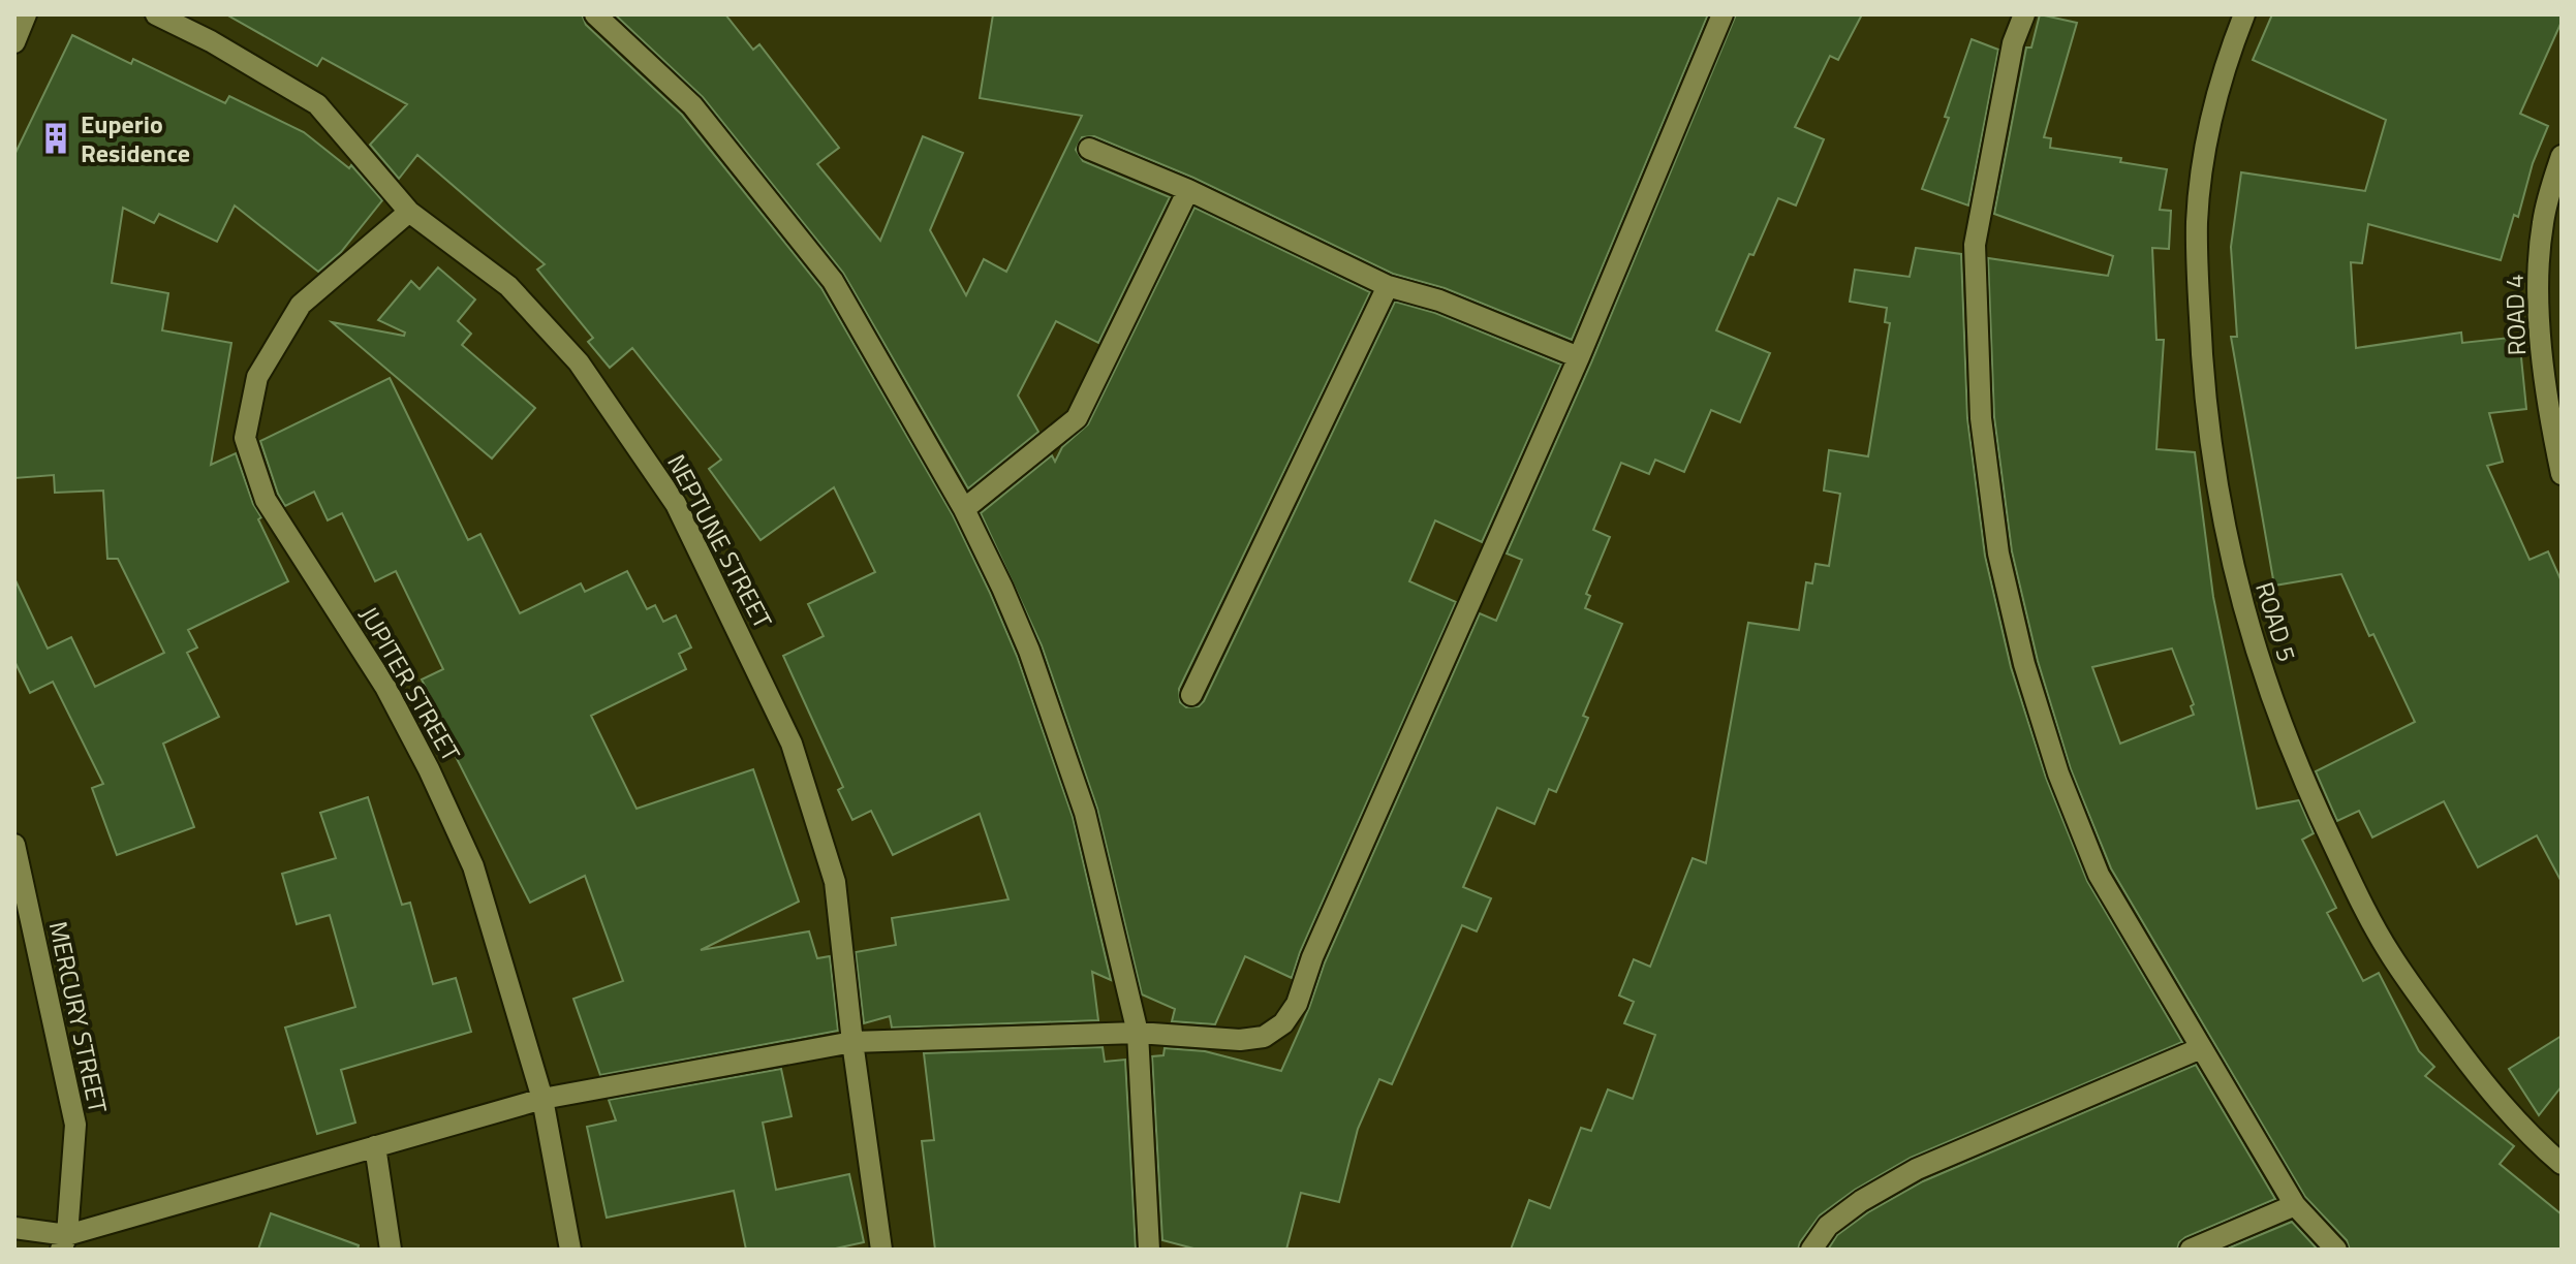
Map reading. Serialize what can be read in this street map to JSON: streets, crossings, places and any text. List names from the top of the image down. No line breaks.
{"streets":{"street":["ROAD 4","NEPTUNE STREET","ROAD 5","JUPITER STREET","MERCURY STREET"]},"crossings":[["NEPTUNE STREET","JUPITER STREET"]],"places":{"building":["Euperio Residence"]}}
